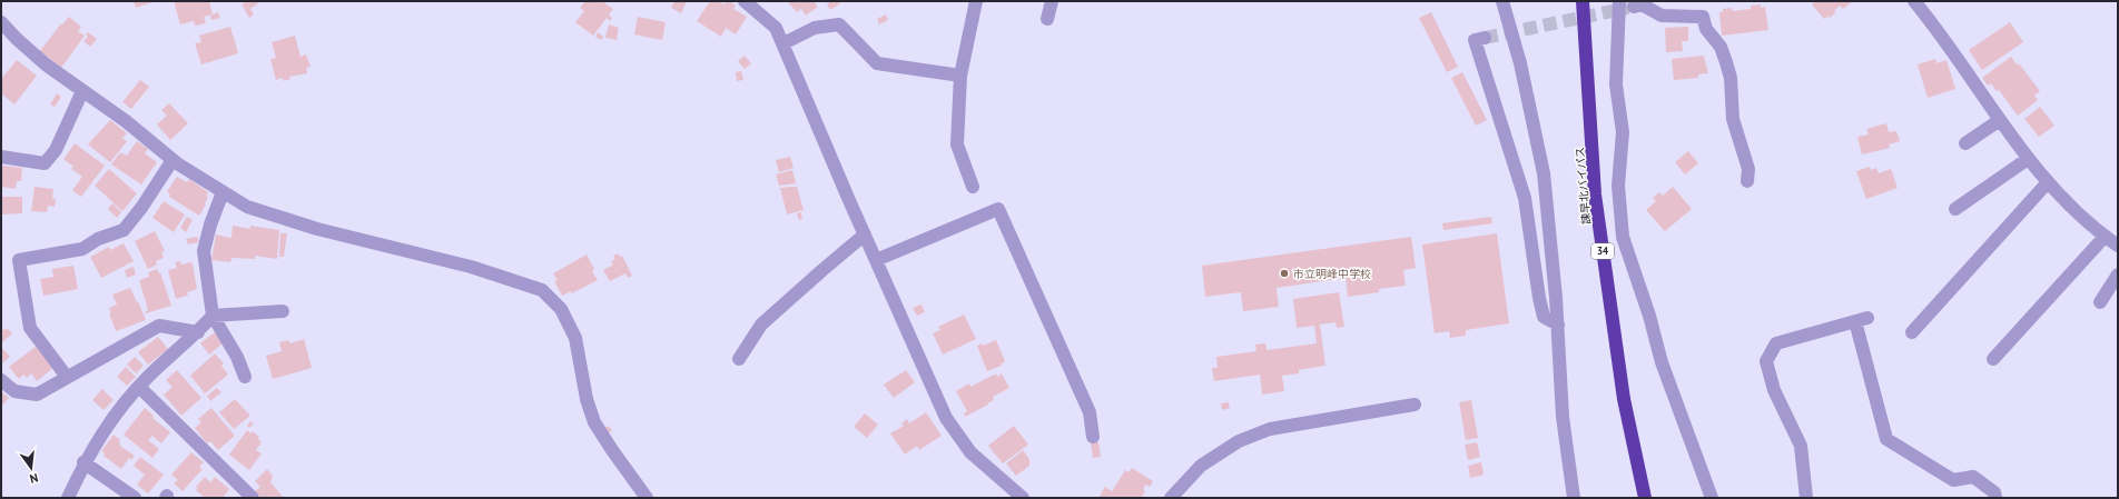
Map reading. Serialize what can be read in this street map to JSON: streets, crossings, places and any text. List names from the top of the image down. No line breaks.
{"streets":{"highway":["諫早北バイパス","34"]},"places":["市立明峰中学校"],"north":"bottom"}
